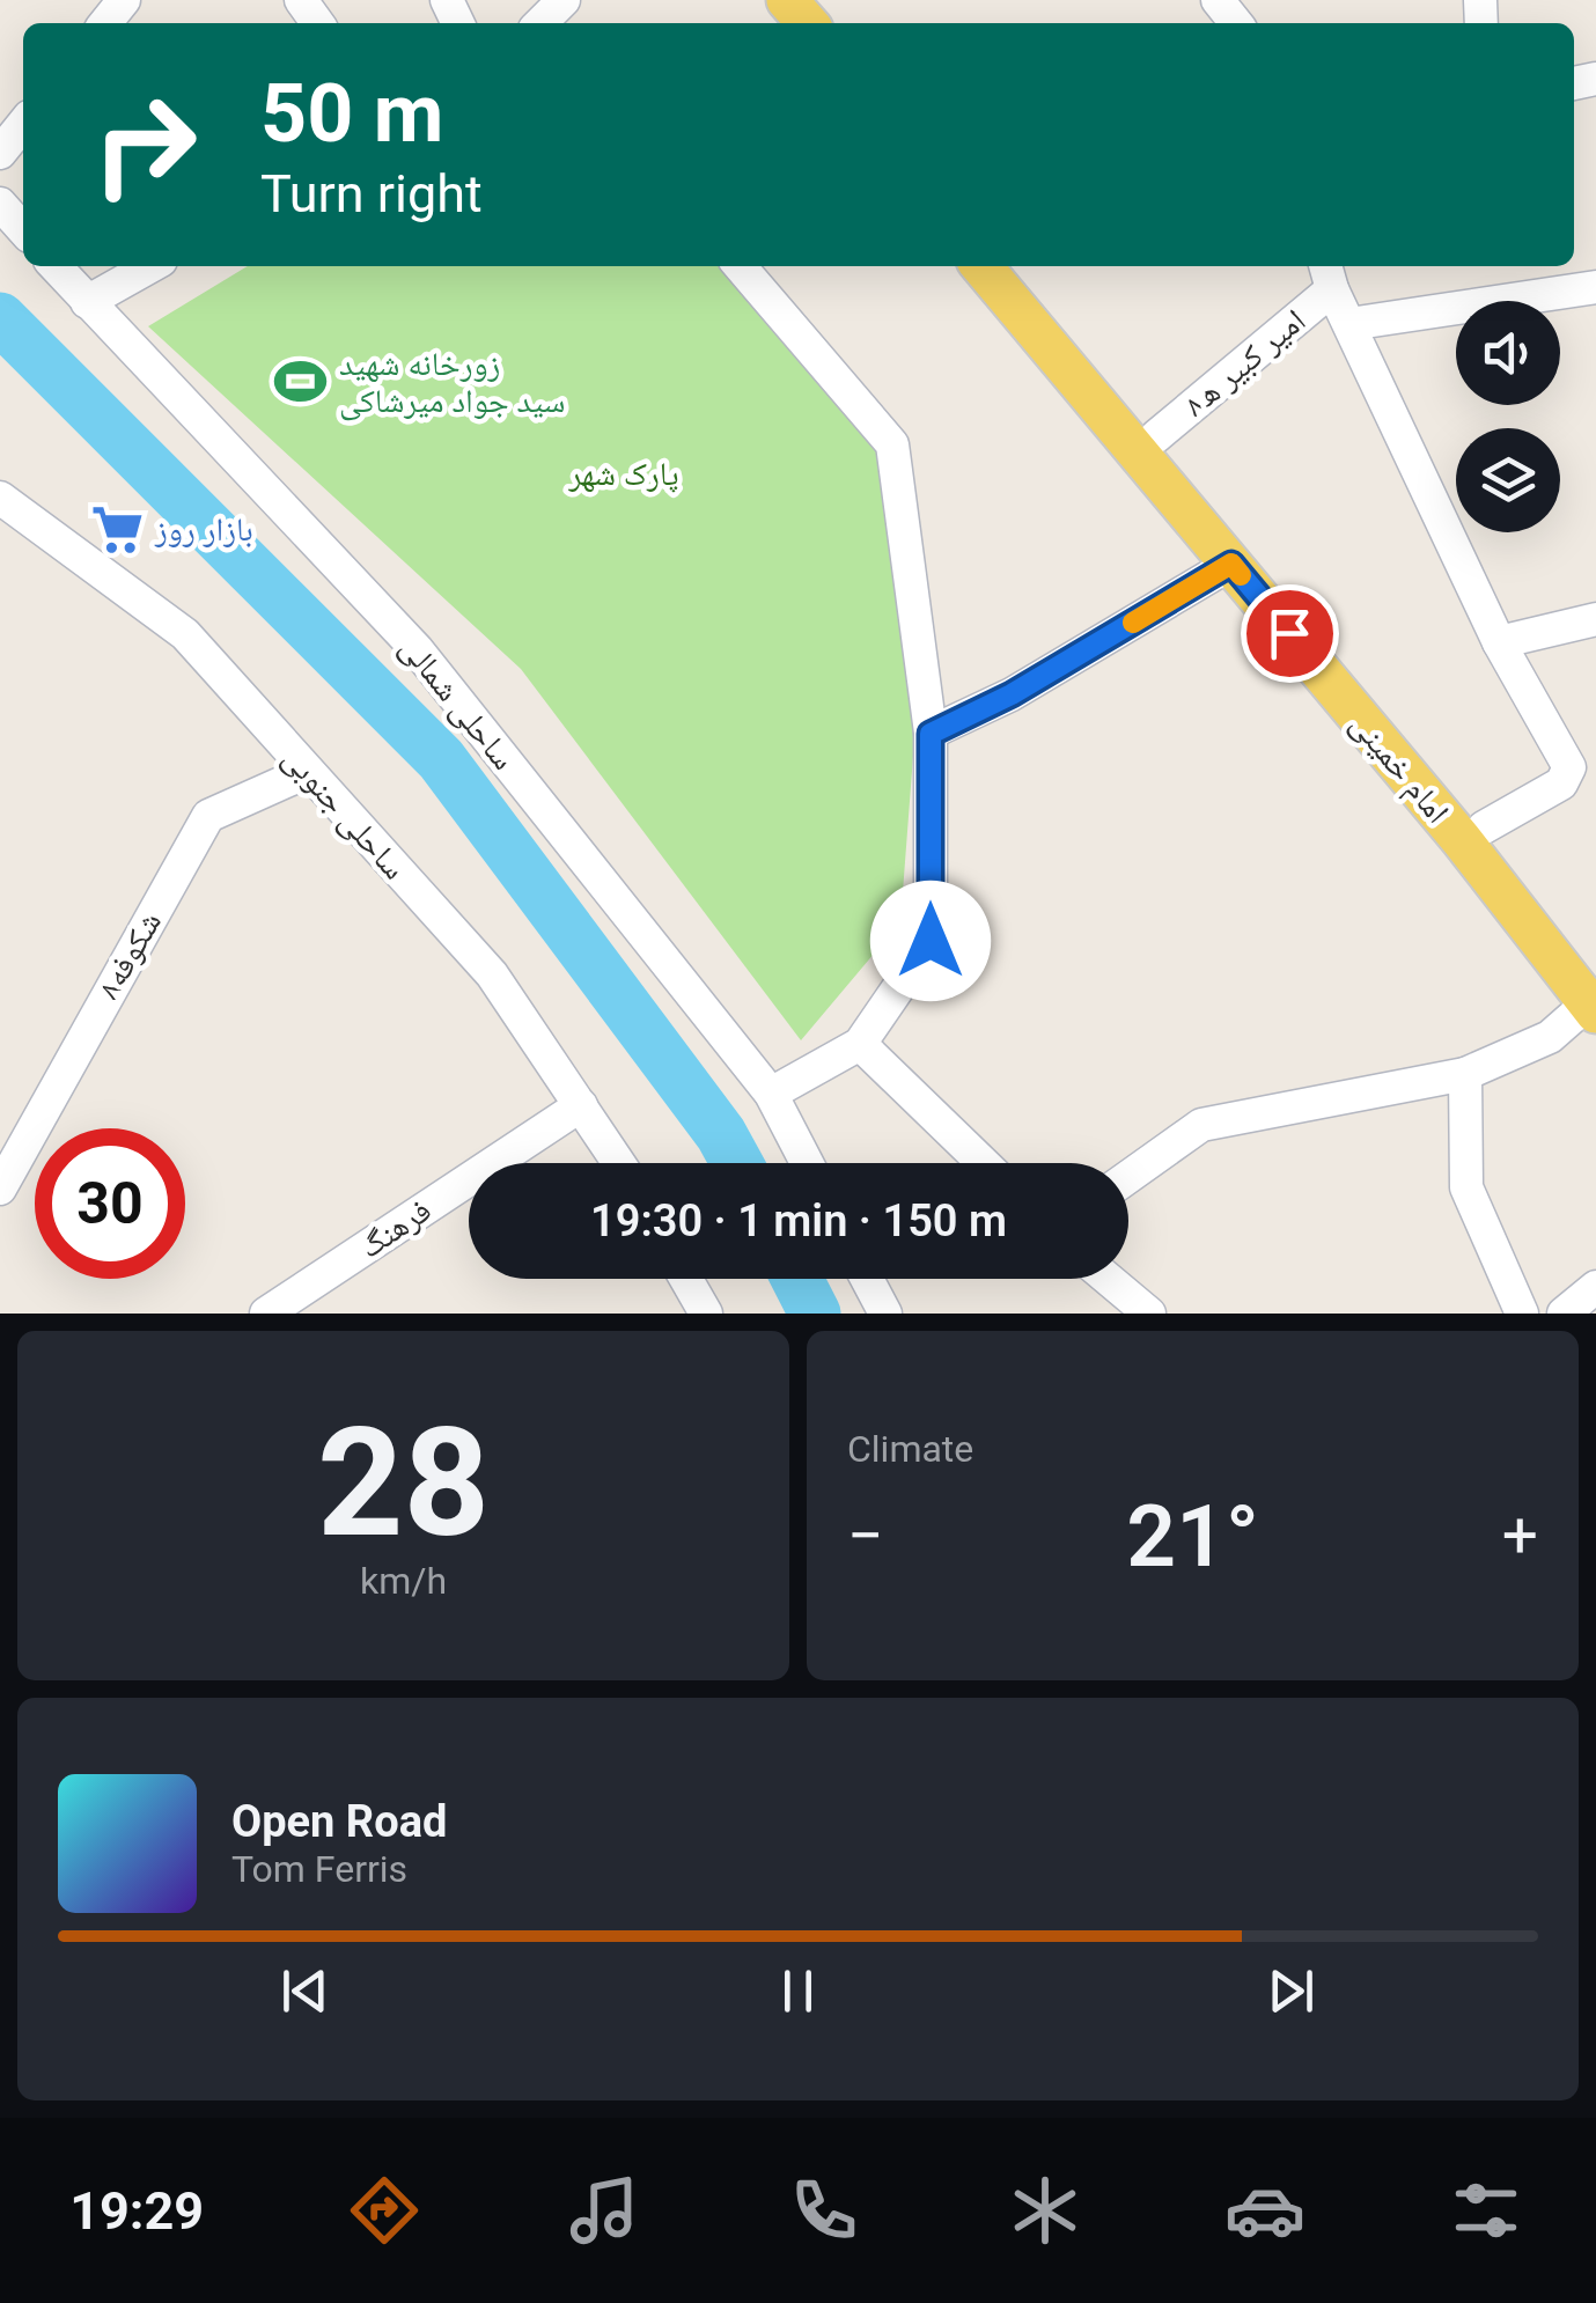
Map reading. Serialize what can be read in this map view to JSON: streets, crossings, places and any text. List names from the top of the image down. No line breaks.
{"streets":{"main road":["امام خمینی"],"street":["امیر کبیر ه۸","ساحلی شمالی","ساحلی جنوبی","شکوفه۸","فرهنگ"]},"crossings":[["امیر کبیر ه۸","امام خمینی"],["ساحلی جنوبی","شکوفه۸"],["ساحلی جنوبی","فرهنگ"]],"parks":["پارک شهر"],"places":{"sports":["زورخانه شهید سید جواد میرشاکی"],"supermarket":["بازار روز"]},"page":{"turn":["50 m","Turn right"],"limit":"30","trip":"19:30 · 1 min · 150 m","tile":[["28","km/h"],"Climate"],"heat":["−","21°","+"],"song":["Open Road","Tom Ferris"],"tabs":"19:29"}}
